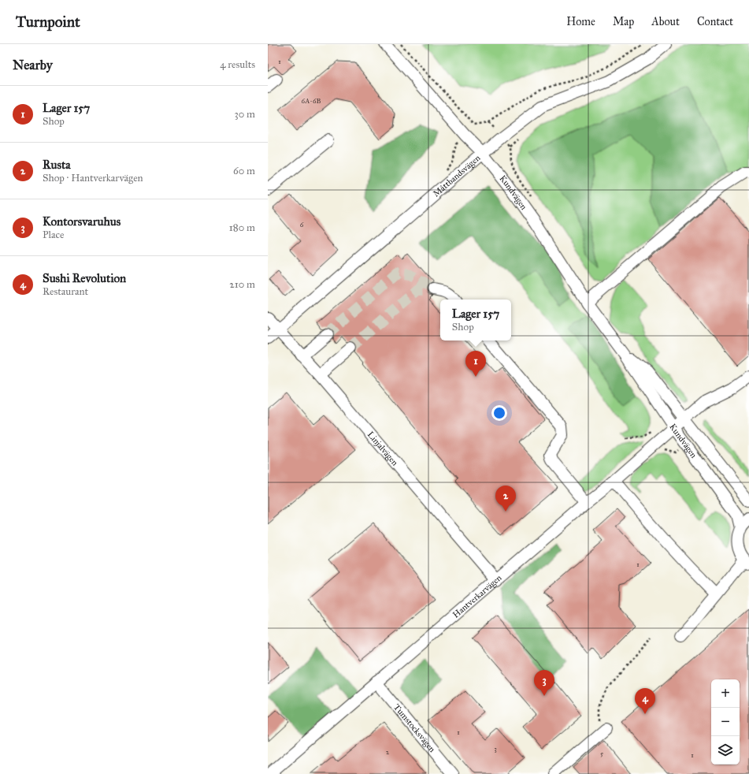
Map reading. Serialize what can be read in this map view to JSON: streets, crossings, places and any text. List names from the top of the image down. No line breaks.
{"streets":{"street":["Måttbandsvägen","Kundvägen","Linjalvägen","Hantverkarvägen","Tumstocksvägen"]},"crossings":[["Måttbandsvägen","Kundvägen"],["Måttbandsvägen","Linjalvägen"],["Kundvägen","Hantverkarvägen"],["Linjalvägen","Hantverkarvägen"],["Hantverkarvägen","Tumstocksvägen"]],"house_numbers":["1","6A-6B","6","1","1","3","2","5","1"],"page":{"header":"Turnpoint","nav":["Home","Map","About","Contact"],"heading":["Nearby","4 results"],"list":[{"mark":"1","name":"Lager 157","note":"Shop","value":"30 m"},{"mark":"2","name":"Rusta","note":"Shop · Hantverkarvägen","value":"60 m"},{"mark":"3","name":"Kontorsvaruhus","note":"Place","value":"180 m"},{"mark":"4","name":"Sushi Revolution","note":"Restaurant","value":"210 m"}],"popup":["Lager 157","Shop"],"pins":["1","2","3","4"],"map_buttons":["+","−"]}}
